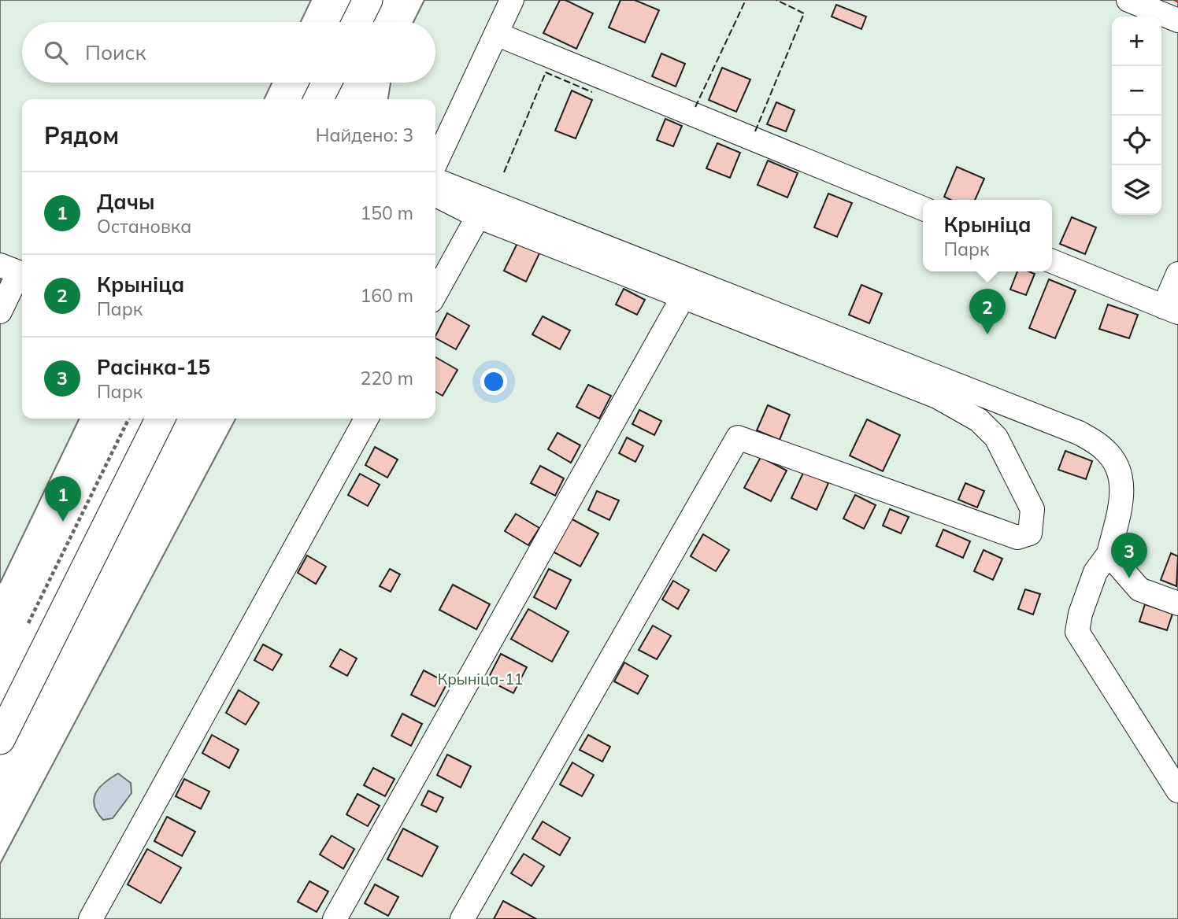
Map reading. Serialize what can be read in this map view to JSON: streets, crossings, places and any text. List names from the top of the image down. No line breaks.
{"parks":["Крыніца-11"],"page":{"map_buttons":["+","−"],"search":"Поиск","heading":["Рядом","Найдено: 3"],"list":[{"mark":"1","name":"Дачы","note":"Остановка","value":"150 m"},{"mark":"2","name":"Крыніца","note":"Парк","value":"160 m"},{"mark":"3","name":"Расінка-15","note":"Парк","value":"220 m"}],"popup":["Крыніца","Парк"],"pins":["2","1","3"]}}
